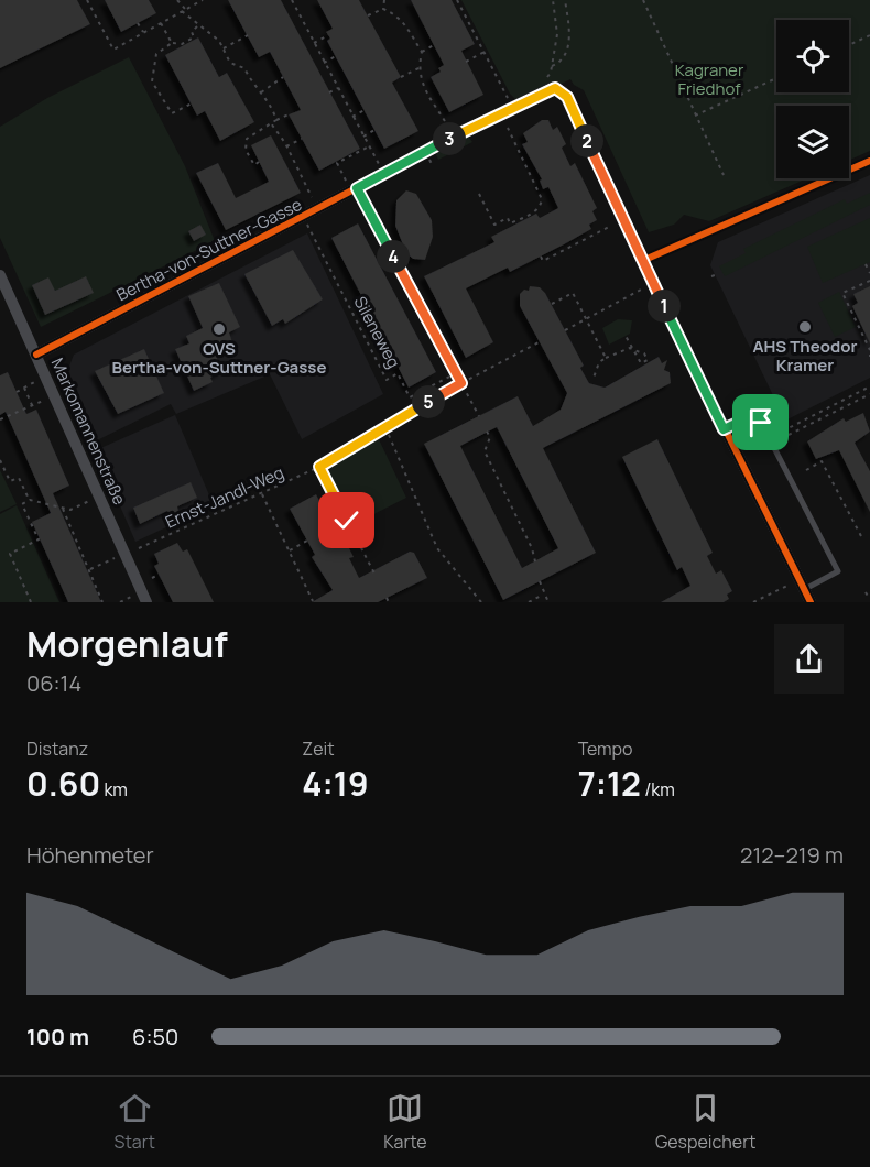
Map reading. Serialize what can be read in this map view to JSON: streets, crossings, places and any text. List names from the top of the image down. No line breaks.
{"streets":{"street":["Bertha-von-Suttner-Gasse","Markomannenstraße"],"path":["Sileneweg","Ernst-Jandl-Weg"]},"crossings":[["Bertha-von-Suttner-Gasse","Sileneweg"],["Bertha-von-Suttner-Gasse","Markomannenstraße"]],"parks":["Kagraner Friedhof"],"places":["AHS Theodor Kramer","OVS Bertha-von-Suttner-Gasse"],"page":{"pins":["3","2","4","1","5"],"heading":["Morgenlauf","06:14"],"stats":[["Distanz","0.60 km"],["Zeit","4:19"],["Tempo","7:12 /km"]],"chart":["Höhenmeter","212–219 m"],"list":[{"name":"100 m","note":"6:50"}],"tabs":["Start","Karte","Gespeichert"]}}
